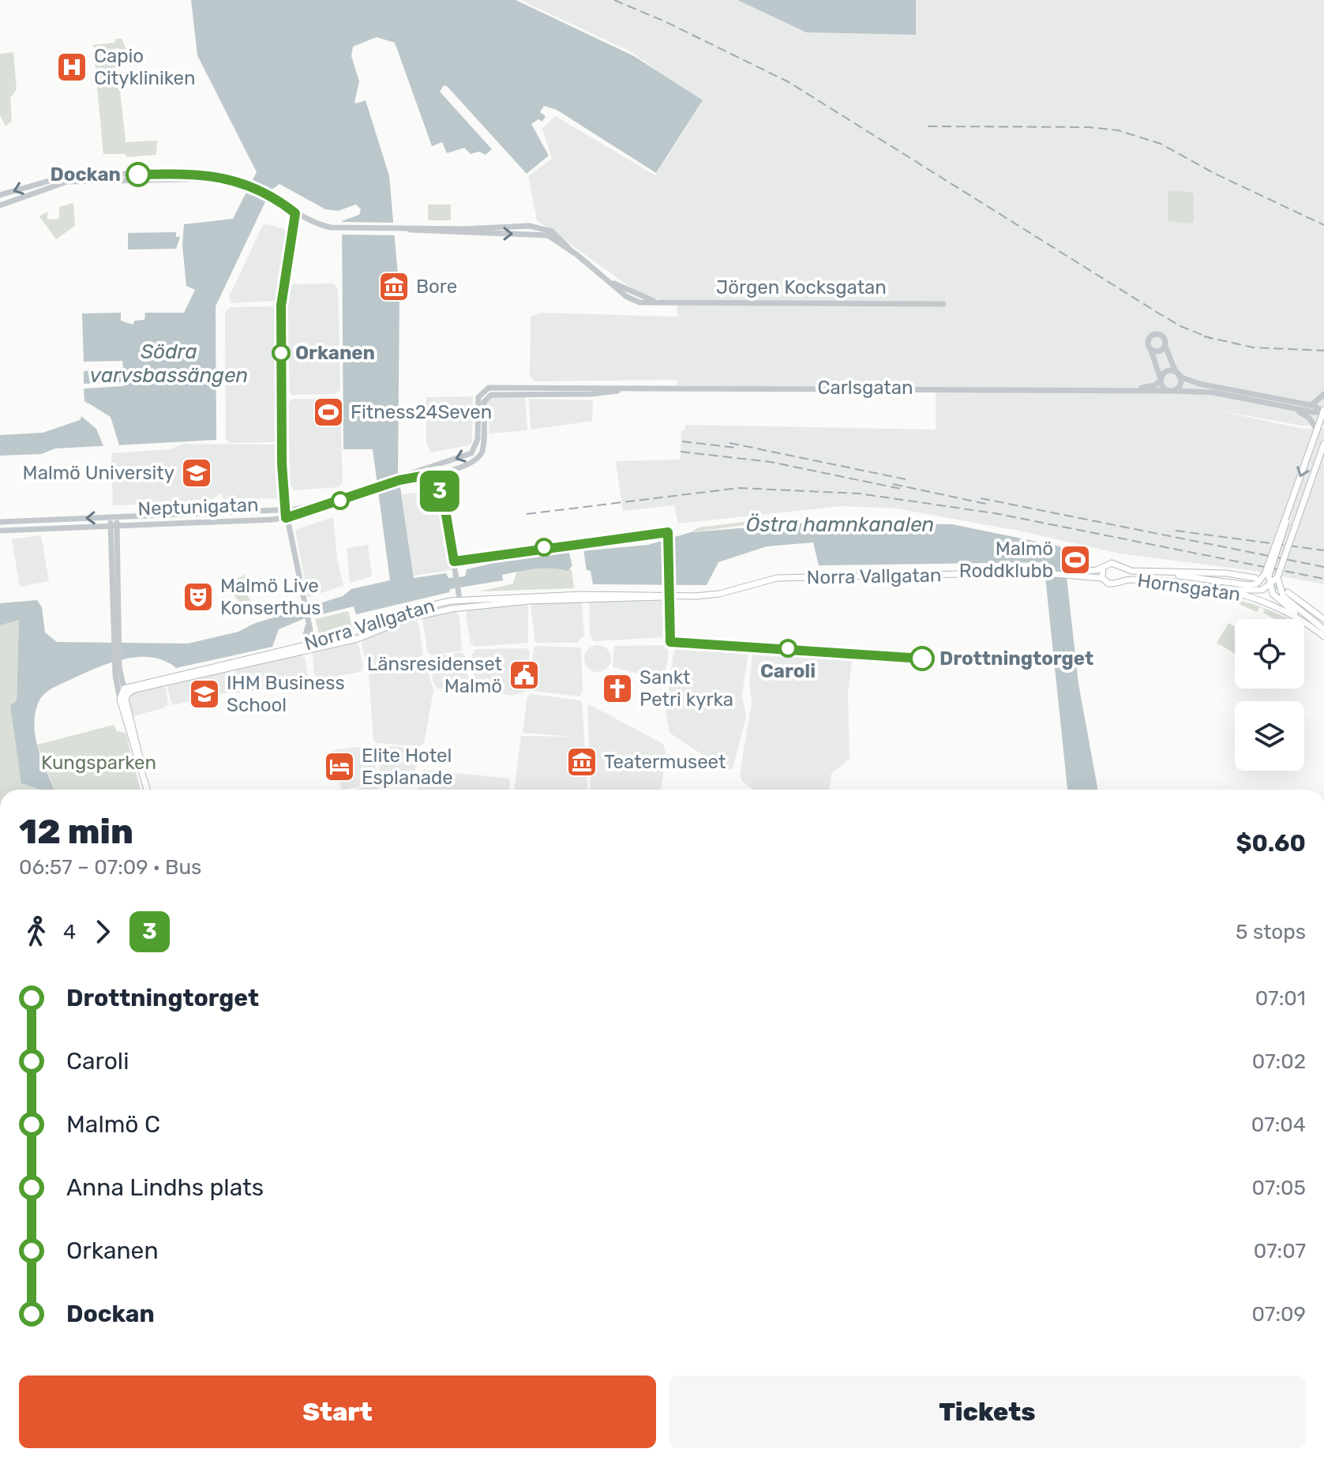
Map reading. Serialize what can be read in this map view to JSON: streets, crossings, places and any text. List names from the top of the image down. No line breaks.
{"streets":{"main road":["Norra Vallgatan","Hornsgatan"],"street":["Jörgen Kocksgatan","Carlsgatan","Neptunigatan"]},"crossings":[["Carlsgatan","Neptunigatan"],["Norra Vallgatan","Hornsgatan"]],"water":["Södra varvsbassängen","Östra hamnkanalen"],"parks":["Kungsparken"],"places":{"hospital":["Capio Citykliniken"],"other":["Dockan","Orkanen","Caroli","Drottningtorget"],"museum":["Bore","Teatermuseet"],"sports":["Fitness24Seven","Malmö Roddklubb"],"school or university":["Malmö University","IHM Business School"],"theatre":["Malmö Live Konserthus"],"public building":["Länsresidenset Malmö"],"church":["Sankt Petri kyrka"],"hotel":["Elite Hotel Esplanade"]},"lines":["bus line 3"],"page":{"on_map":"3","heading":["12 min","06:57 – 07:09 · Bus","$0.60"],"legs":["4","3","5 stops"],"list":[{"name":"Drottningtorget","value":"07:01"},{"name":"Caroli","value":"07:02"},{"name":"Malmö C","value":"07:04"},{"name":"Anna Lindhs plats","value":"07:05"},{"name":"Orkanen","value":"07:07"},{"name":"Dockan","value":"07:09"}],"buttons":["Start","Tickets"]}}
